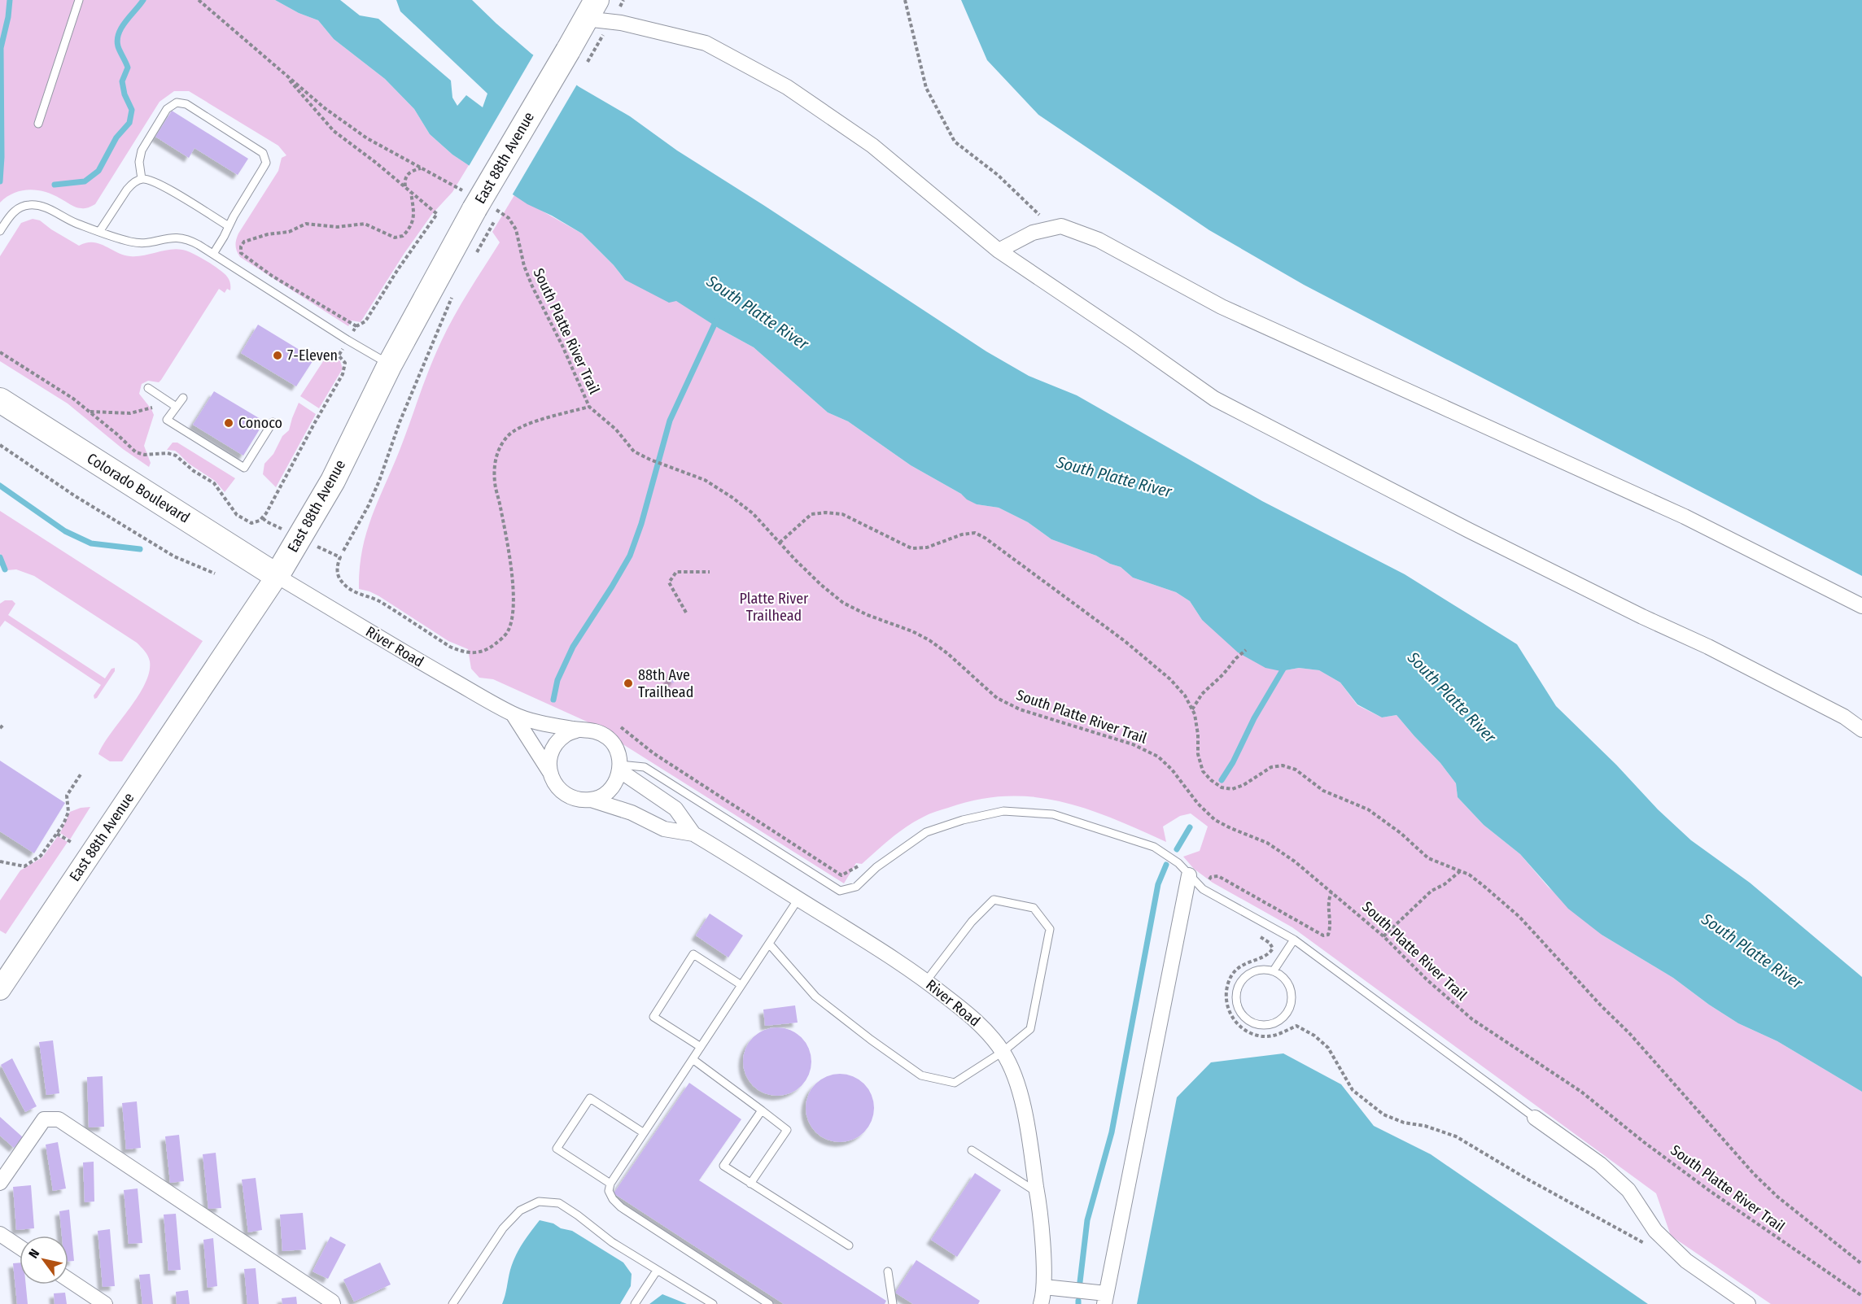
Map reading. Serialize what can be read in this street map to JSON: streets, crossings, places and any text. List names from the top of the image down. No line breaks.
{"streets":{"main road":["East 88th Avenue","Colorado Boulevard"],"street":["River Road"],"path":["South Platte River Trail"]},"crossings":[["East 88th Avenue","South Platte River Trail"],["East 88th Avenue","Colorado Boulevard"],["East 88th Avenue","River Road"],["Colorado Boulevard","River Road"]],"water":["South Platte River"],"parks":["Platte River Trailhead"],"places":["7-Eleven","Conoco","88th Ave Trailhead"],"north":"top left"}
